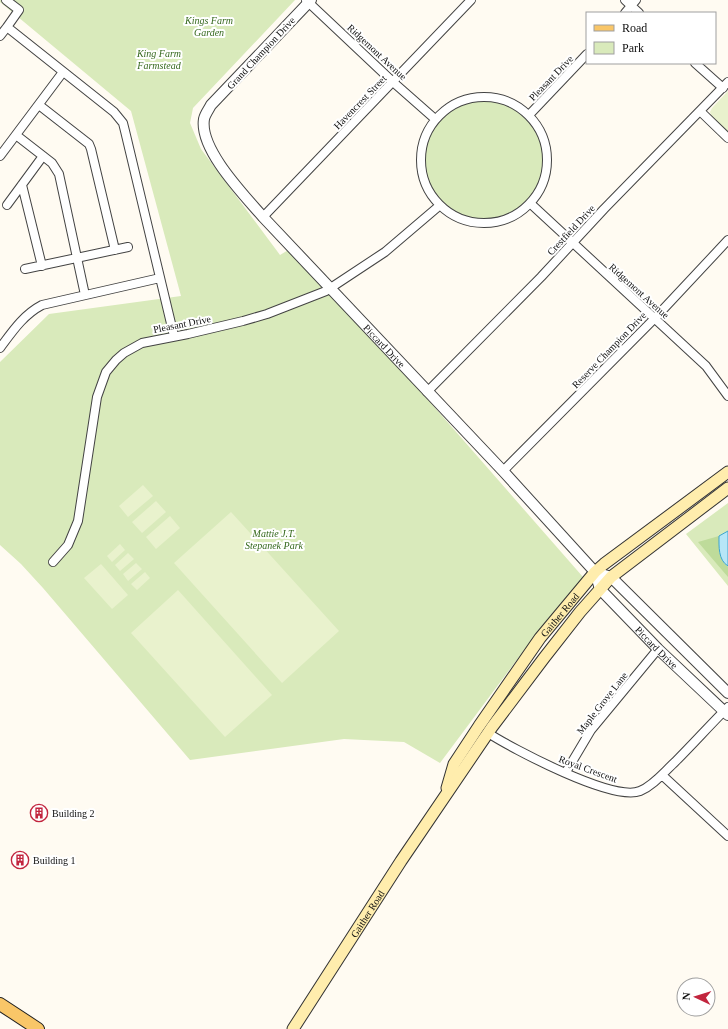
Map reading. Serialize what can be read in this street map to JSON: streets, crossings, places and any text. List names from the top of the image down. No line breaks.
{"streets":{"main road":["Gaither Road"],"street":["Ridgemont Avenue","Grand Champion Drive","Pleasant Drive","Havencrest Street","Crestfield Drive","Piccard Drive","Reserve Champion Drive","Maple Grove Lane","Royal Crescent"]},"crossings":[["Ridgemont Avenue","Grand Champion Drive"],["Ridgemont Avenue","Pleasant Drive"],["Ridgemont Avenue","Havencrest Street"],["Ridgemont Avenue","Crestfield Drive"],["Ridgemont Avenue","Reserve Champion Drive"],["Grand Champion Drive","Piccard Drive"],["Pleasant Drive","Piccard Drive"],["Havencrest Street","Piccard Drive"],["Crestfield Drive","Piccard Drive"],["Piccard Drive","Reserve Champion Drive"],["Piccard Drive","Gaither Road"],["Piccard Drive","Maple Grove Lane"],["Piccard Drive","Royal Crescent"],["Gaither Road","Royal Crescent"],["Maple Grove Lane","Royal Crescent"]],"parks":["Kings Farm Garden","King Farm Farmstead","Mattie J.T. Stepanek Park"],"places":{"building":["Building 2","Building 1"]},"legend":["Road","Park"],"north":"left"}
